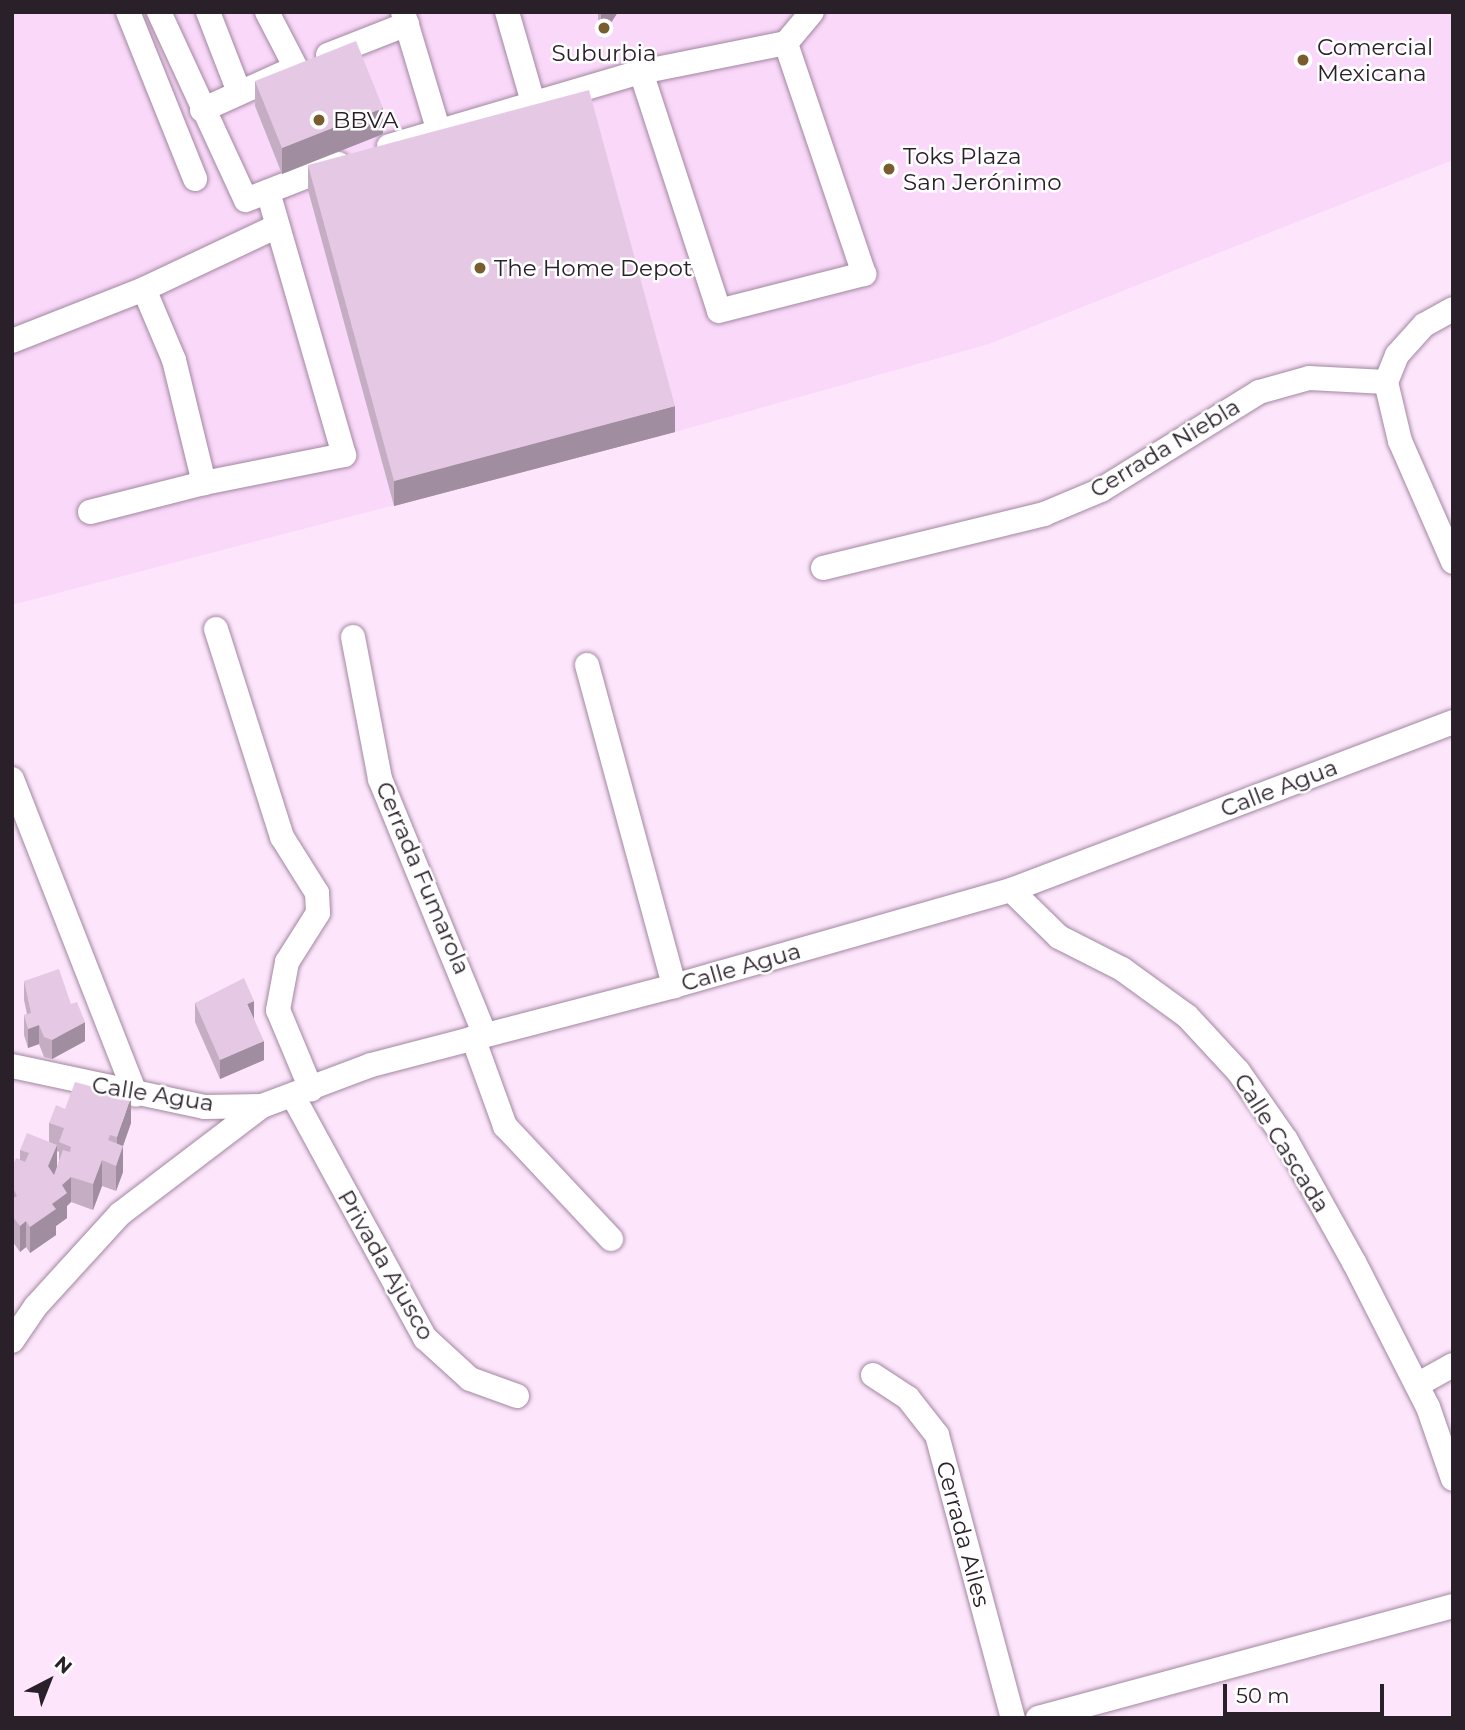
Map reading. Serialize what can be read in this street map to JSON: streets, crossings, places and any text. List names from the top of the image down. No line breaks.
{"streets":{"street":["Cerrada Niebla","Calle Agua","Cerrada Fumarola","Calle Cascada","Privada Ajusco","Cerrada Ailes"]},"crossings":[["Calle Agua","Cerrada Fumarola"],["Calle Agua","Calle Cascada"],["Calle Agua","Privada Ajusco"]],"places":["Suburbia","Comercial Mexicana","BBVA","Toks Plaza San Jerónimo","The Home Depot"],"scale_bar":"50 m","north":"top right"}
